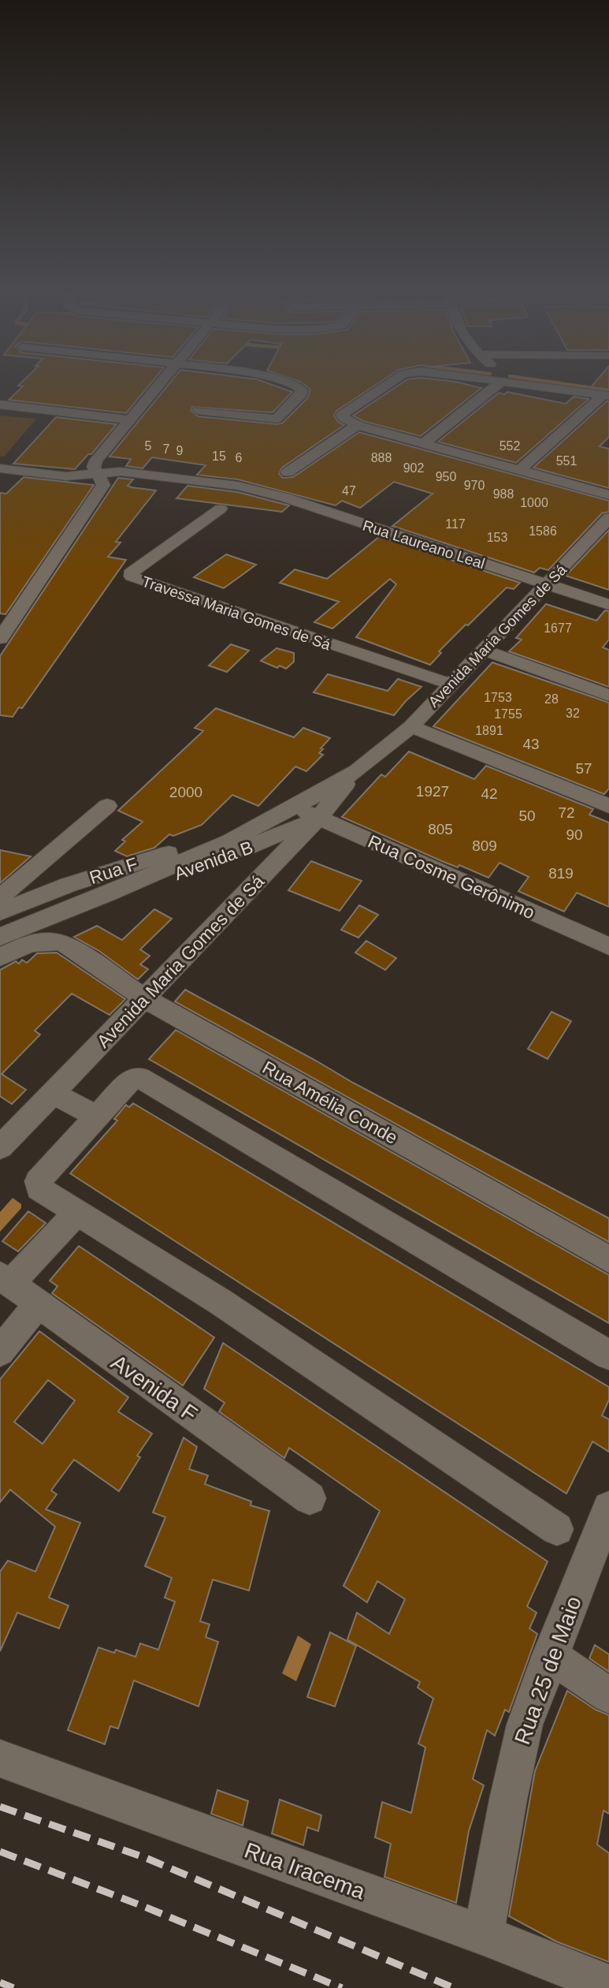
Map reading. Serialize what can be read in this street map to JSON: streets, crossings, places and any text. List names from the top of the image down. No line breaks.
{"streets":{"street":["Rua Laureano Leal","Travessa Maria Gomes de Sá","Avenida Maria Gomes de Sá","Avenida B","Rua F","Rua Cosme Gerônimo","Rua Amélia Conde","Avenida F","Rua 25 de Maio","Rua Iracema"]},"crossings":[["Rua Laureano Leal","Avenida Maria Gomes de Sá"],["Travessa Maria Gomes de Sá","Avenida Maria Gomes de Sá"],["Avenida Maria Gomes de Sá","Avenida B"],["Avenida Maria Gomes de Sá","Rua Cosme Gerônimo"],["Avenida Maria Gomes de Sá","Rua Amélia Conde"],["Avenida B","Rua F"],["Avenida B","Rua Cosme Gerônimo"],["Rua 25 de Maio","Rua Iracema"]],"house_numbers":["5","552","7","9","15","6","888","551","902","950","970","47","988","1000","117","1586","153","1677","1753","28","32","1755","1891","43","57","1927","2000","42","72","50","805","90","809","819"]}
